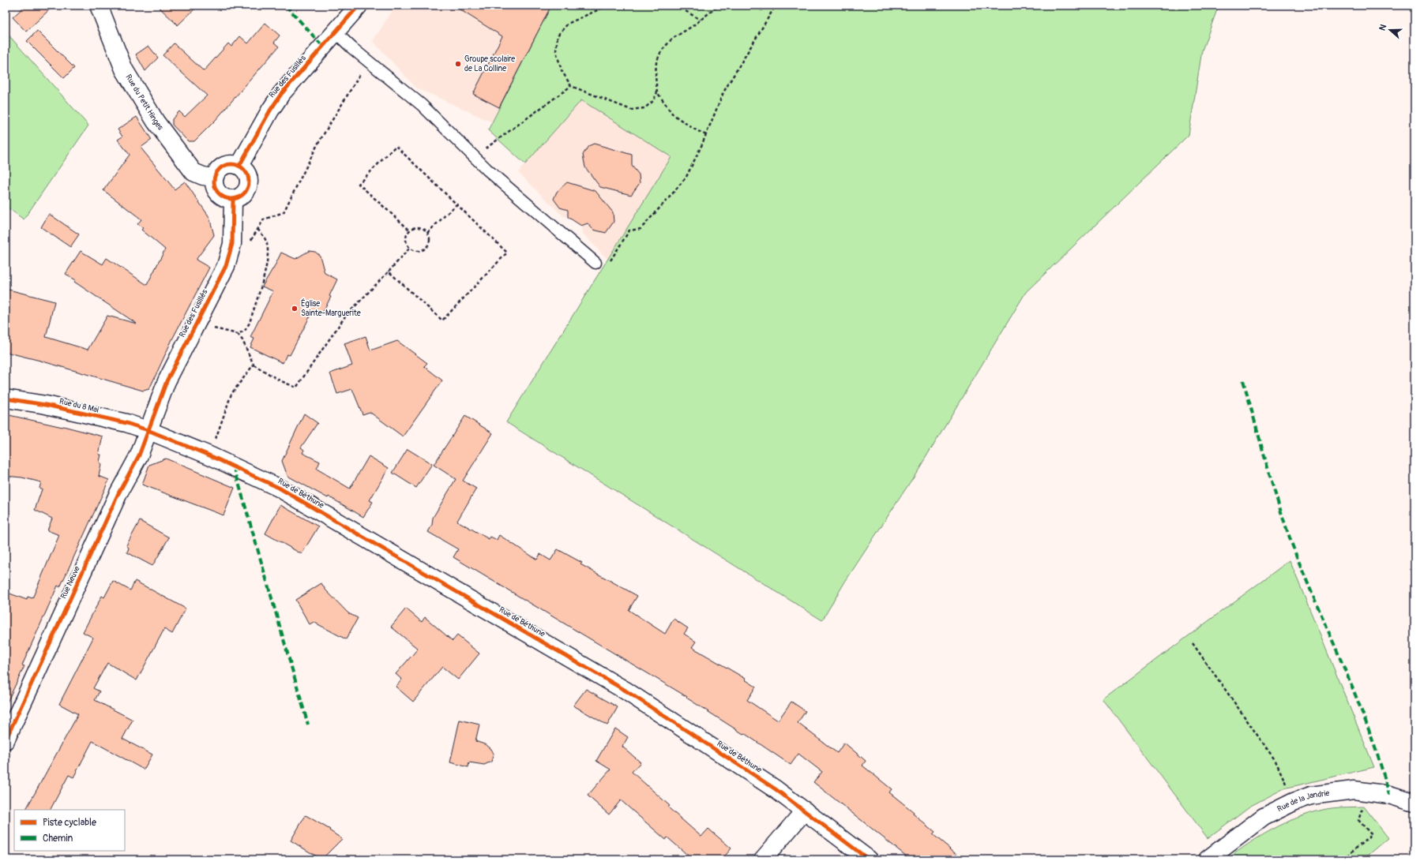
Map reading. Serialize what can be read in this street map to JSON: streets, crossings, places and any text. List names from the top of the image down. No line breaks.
{"streets":{"street":["Rue des Fusillés","Rue du Petit Hinges","Rue du 8 Mai","Rue de Béthune","Rue Neuve","Rue de la Jandrie"]},"crossings":[["Rue des Fusillés","Rue du Petit Hinges"],["Rue des Fusillés","Rue du 8 Mai"],["Rue des Fusillés","Rue de Béthune"],["Rue des Fusillés","Rue Neuve"],["Rue du 8 Mai","Rue de Béthune"],["Rue du 8 Mai","Rue Neuve"],["Rue de Béthune","Rue Neuve"]],"places":["Groupe scolaire de La Colline","Église Sainte-Marguerite"],"legend":["Piste cyclable","Chemin"],"north":"left"}
